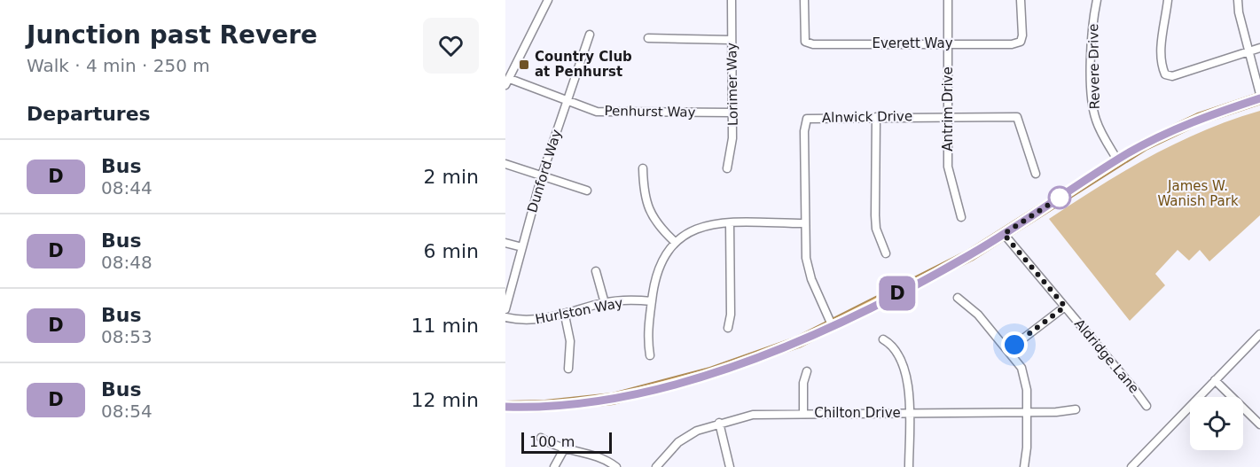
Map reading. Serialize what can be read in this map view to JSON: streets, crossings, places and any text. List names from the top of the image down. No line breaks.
{"streets":{"street":["Everett Way","Revere Drive","Lorimer Way","Antrim Drive","Penhurst Way","Alnwick Drive","Dunford Way","Hurlston Way","Aldridge Lane","Chilton Drive"]},"crossings":[["Everett Way","Antrim Drive"],["Lorimer Way","Penhurst Way"],["Antrim Drive","Alnwick Drive"],["Penhurst Way","Dunford Way"]],"parks":["James W. Wanish Park"],"places":{"transit":["Country Club at Penhurst"]},"lines":["bus line D"],"scale_bar":"100 m","page":{"heading":[["Junction past Revere","Walk · 4 min · 250 m"],"Departures"],"on_map":"D","list":[{"mark":"D","name":"Bus","note":"08:44","value":"2 min"},{"mark":"D","name":"Bus","note":"08:48","value":"6 min"},{"mark":"D","name":"Bus","note":"08:53","value":"11 min"},{"mark":"D","name":"Bus","note":"08:54","value":"12 min"}],"scale":"100 m"}}
